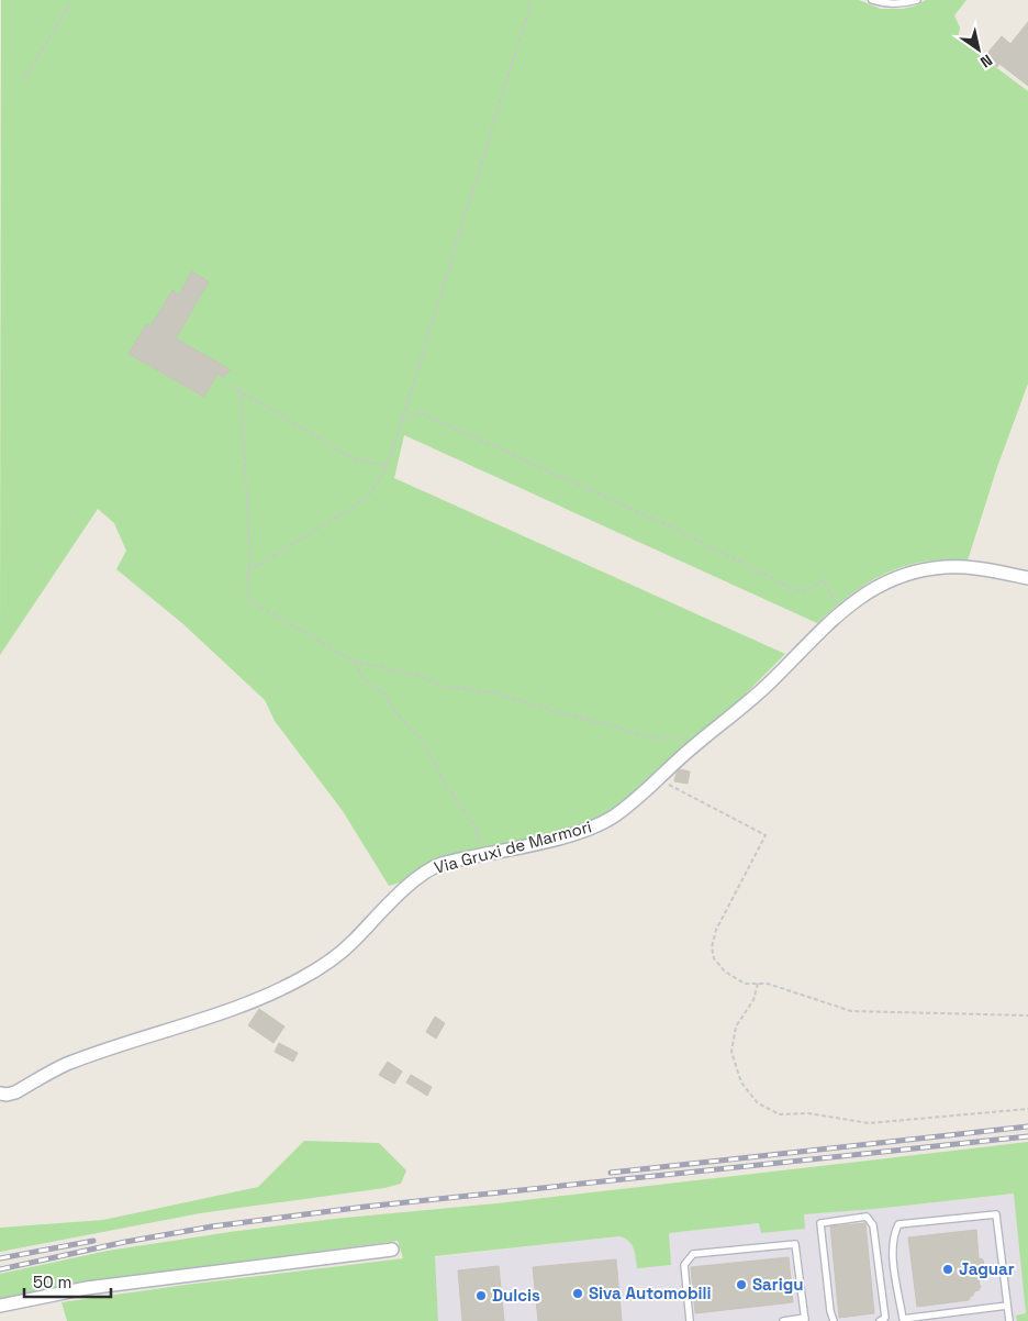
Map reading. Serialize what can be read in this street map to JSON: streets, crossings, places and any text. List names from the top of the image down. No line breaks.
{"streets":{"street":["Via Gruxi de Marmori"]},"places":["Jaguar","Sarigu","Siva Automobili","Dulcis"],"scale_bar":"50 m","north":"bottom right"}
